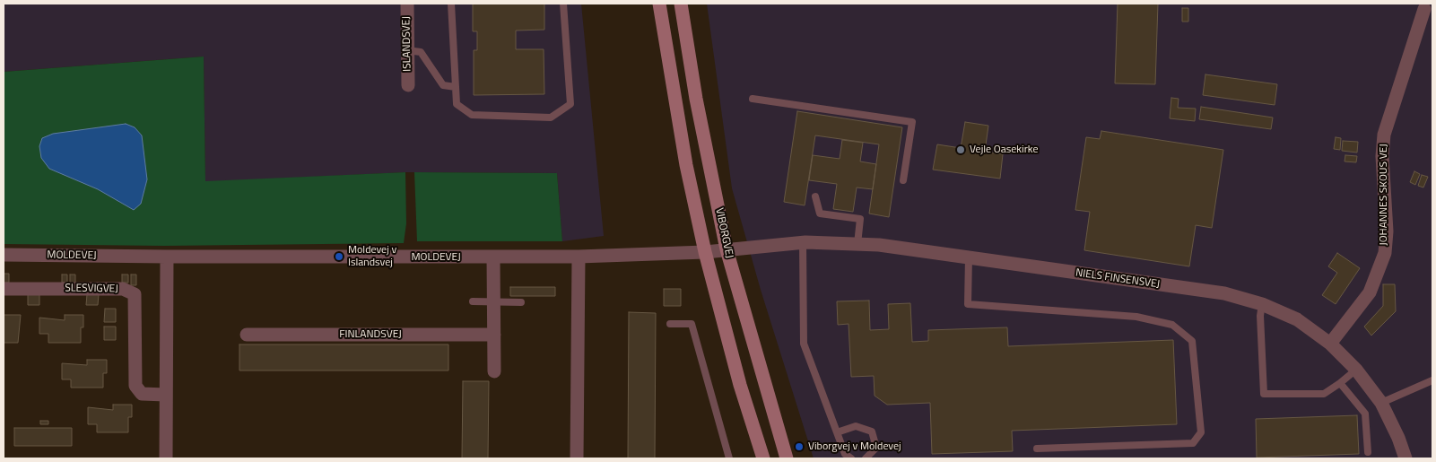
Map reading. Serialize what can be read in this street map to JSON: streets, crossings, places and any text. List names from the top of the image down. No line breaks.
{"streets":{"street":["ISLANDSVEJ","JOHANNES SKOUS VEJ","VIBORGVEJ","MOLDEVEJ","NIELS FINSENSVEJ","SLESVIGVEJ","FINLANDSVEJ"]},"crossings":[["JOHANNES SKOUS VEJ","NIELS FINSENSVEJ"],["VIBORGVEJ","MOLDEVEJ"],["VIBORGVEJ","NIELS FINSENSVEJ"],["MOLDEVEJ","NIELS FINSENSVEJ"]],"places":["Vejle Oasekirke","Moldevej v Islandsvej","Viborgvej v Moldevej"]}
